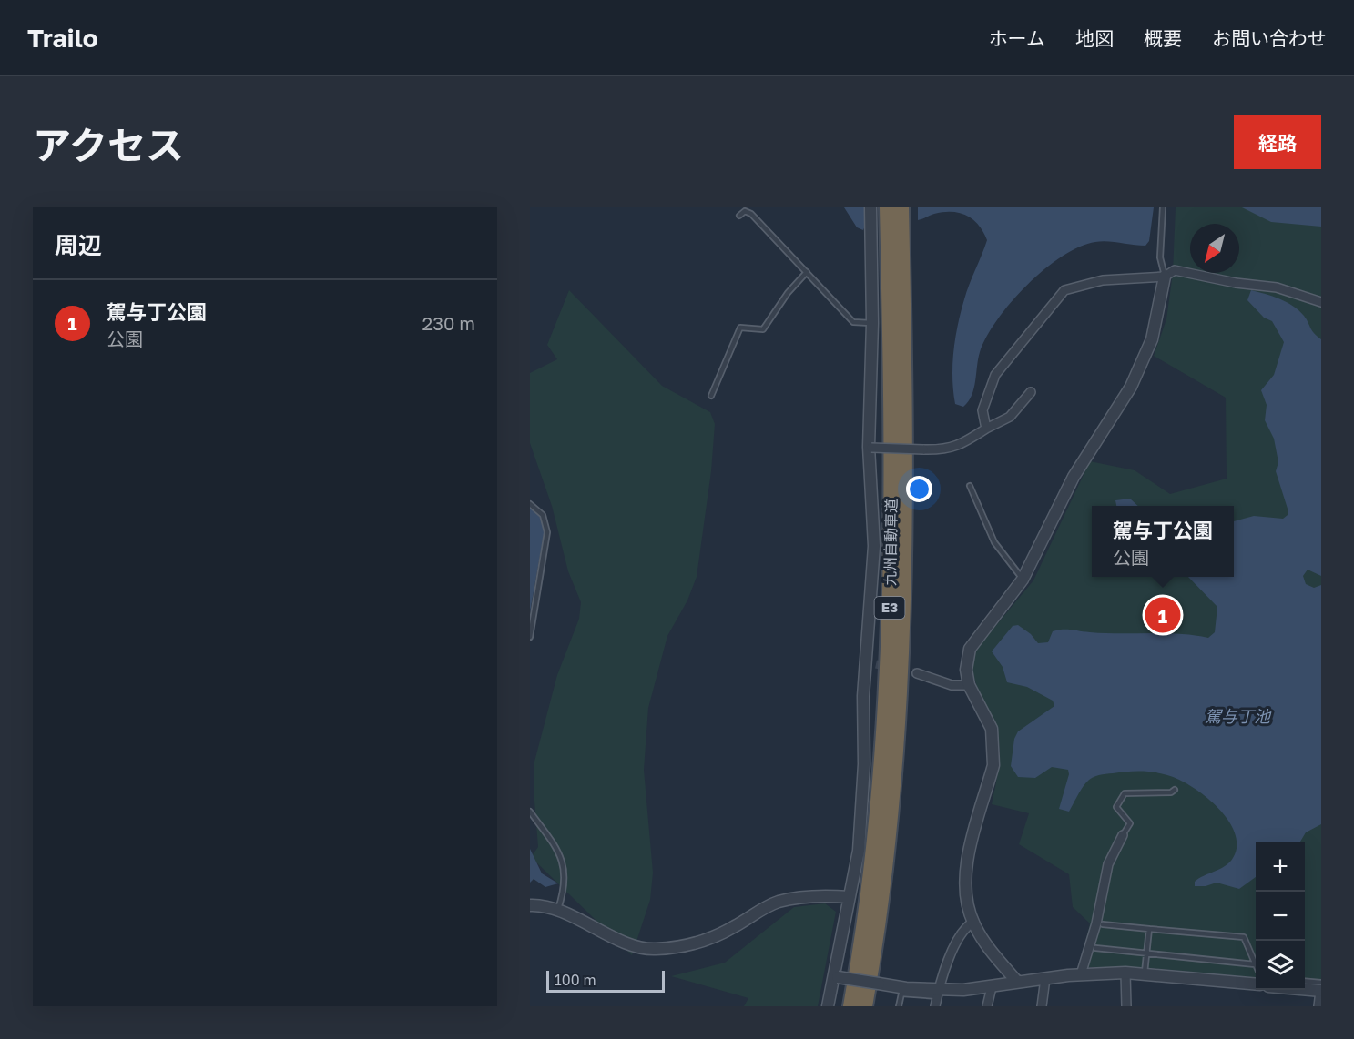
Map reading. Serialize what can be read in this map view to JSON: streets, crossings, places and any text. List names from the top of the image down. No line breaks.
{"streets":{"highway":["九州自動車道","E3"]},"water":["駕与丁池"],"scale_bar":"100 m","north":"bottom left","page":{"header":"Trailo","nav":["ホーム","地図","概要","お問い合わせ"],"title":"アクセス","buttons":"経路","heading":"周辺","list":[{"mark":"1","name":"駕与丁公園","note":"公園","value":"230 m"}],"popup":["駕与丁公園","公園"],"pins":"1","map_buttons":["+","−"],"scale":"100 m"}}
